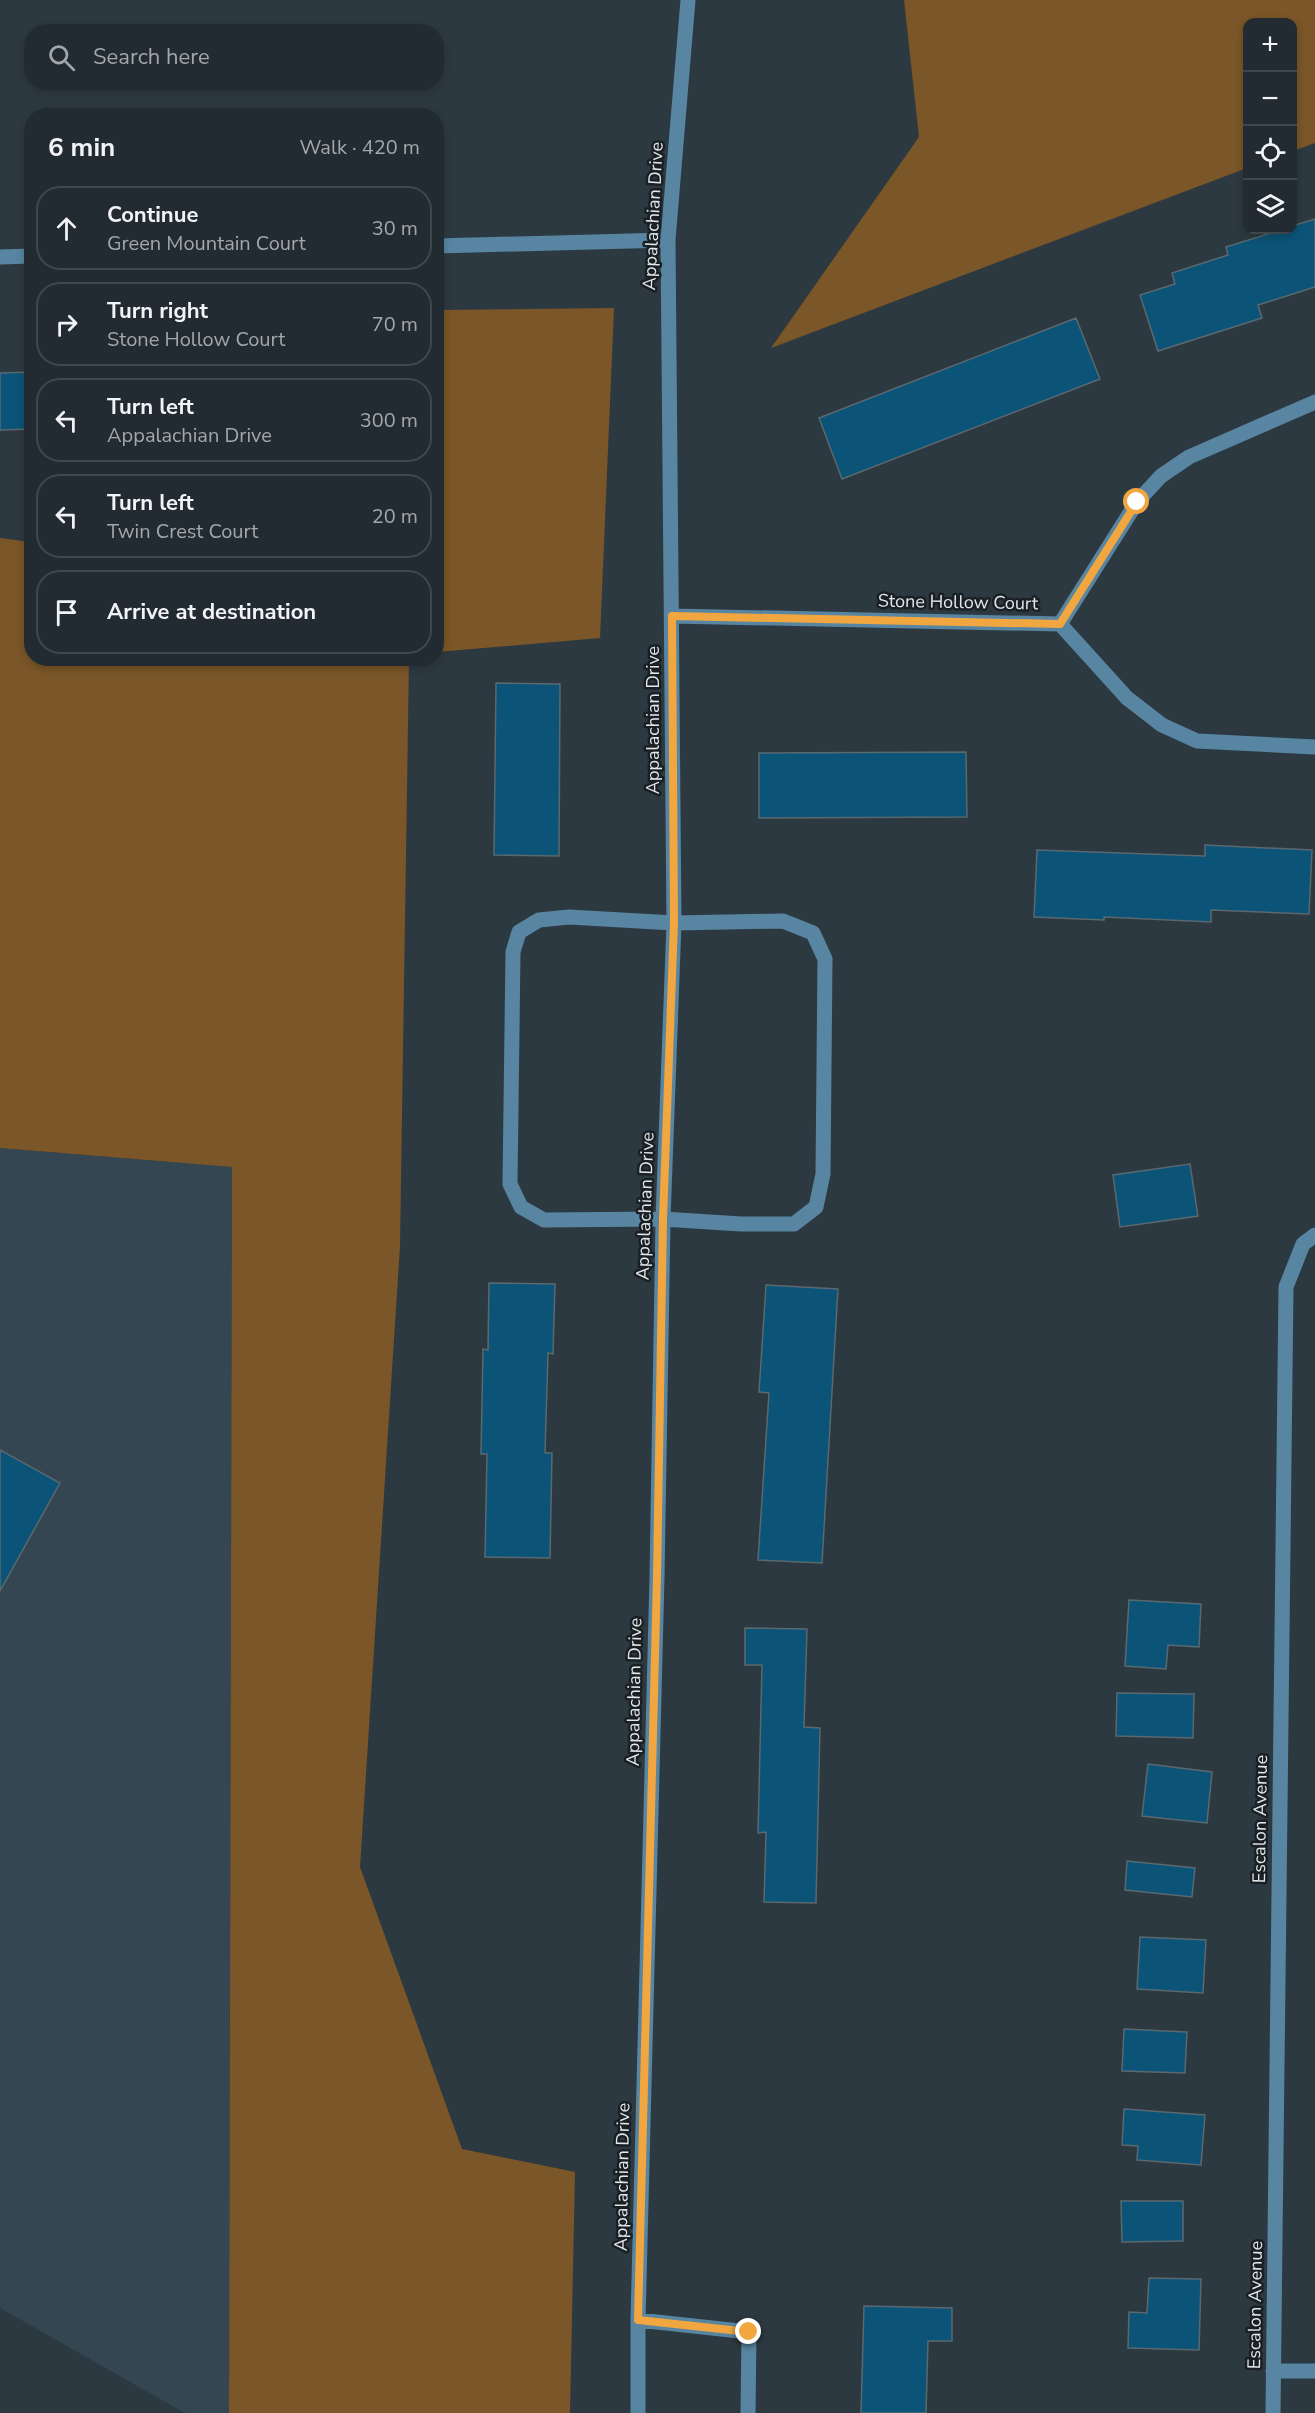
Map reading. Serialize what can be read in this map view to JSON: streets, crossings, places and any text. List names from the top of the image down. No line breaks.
{"streets":{"street":["Appalachian Drive","Stone Hollow Court","Escalon Avenue"]},"crossings":[["Appalachian Drive","Stone Hollow Court"]],"page":{"map_buttons":["+","−"],"search":"Search here","heading":["6 min","Walk · 420 m"],"list":[["Continue","Green Mountain Court","30 m"],["Turn right","Stone Hollow Court","70 m"],["Turn left","Appalachian Drive","300 m"],["Turn left","Twin Crest Court","20 m"],"Arrive at destination"]}}
